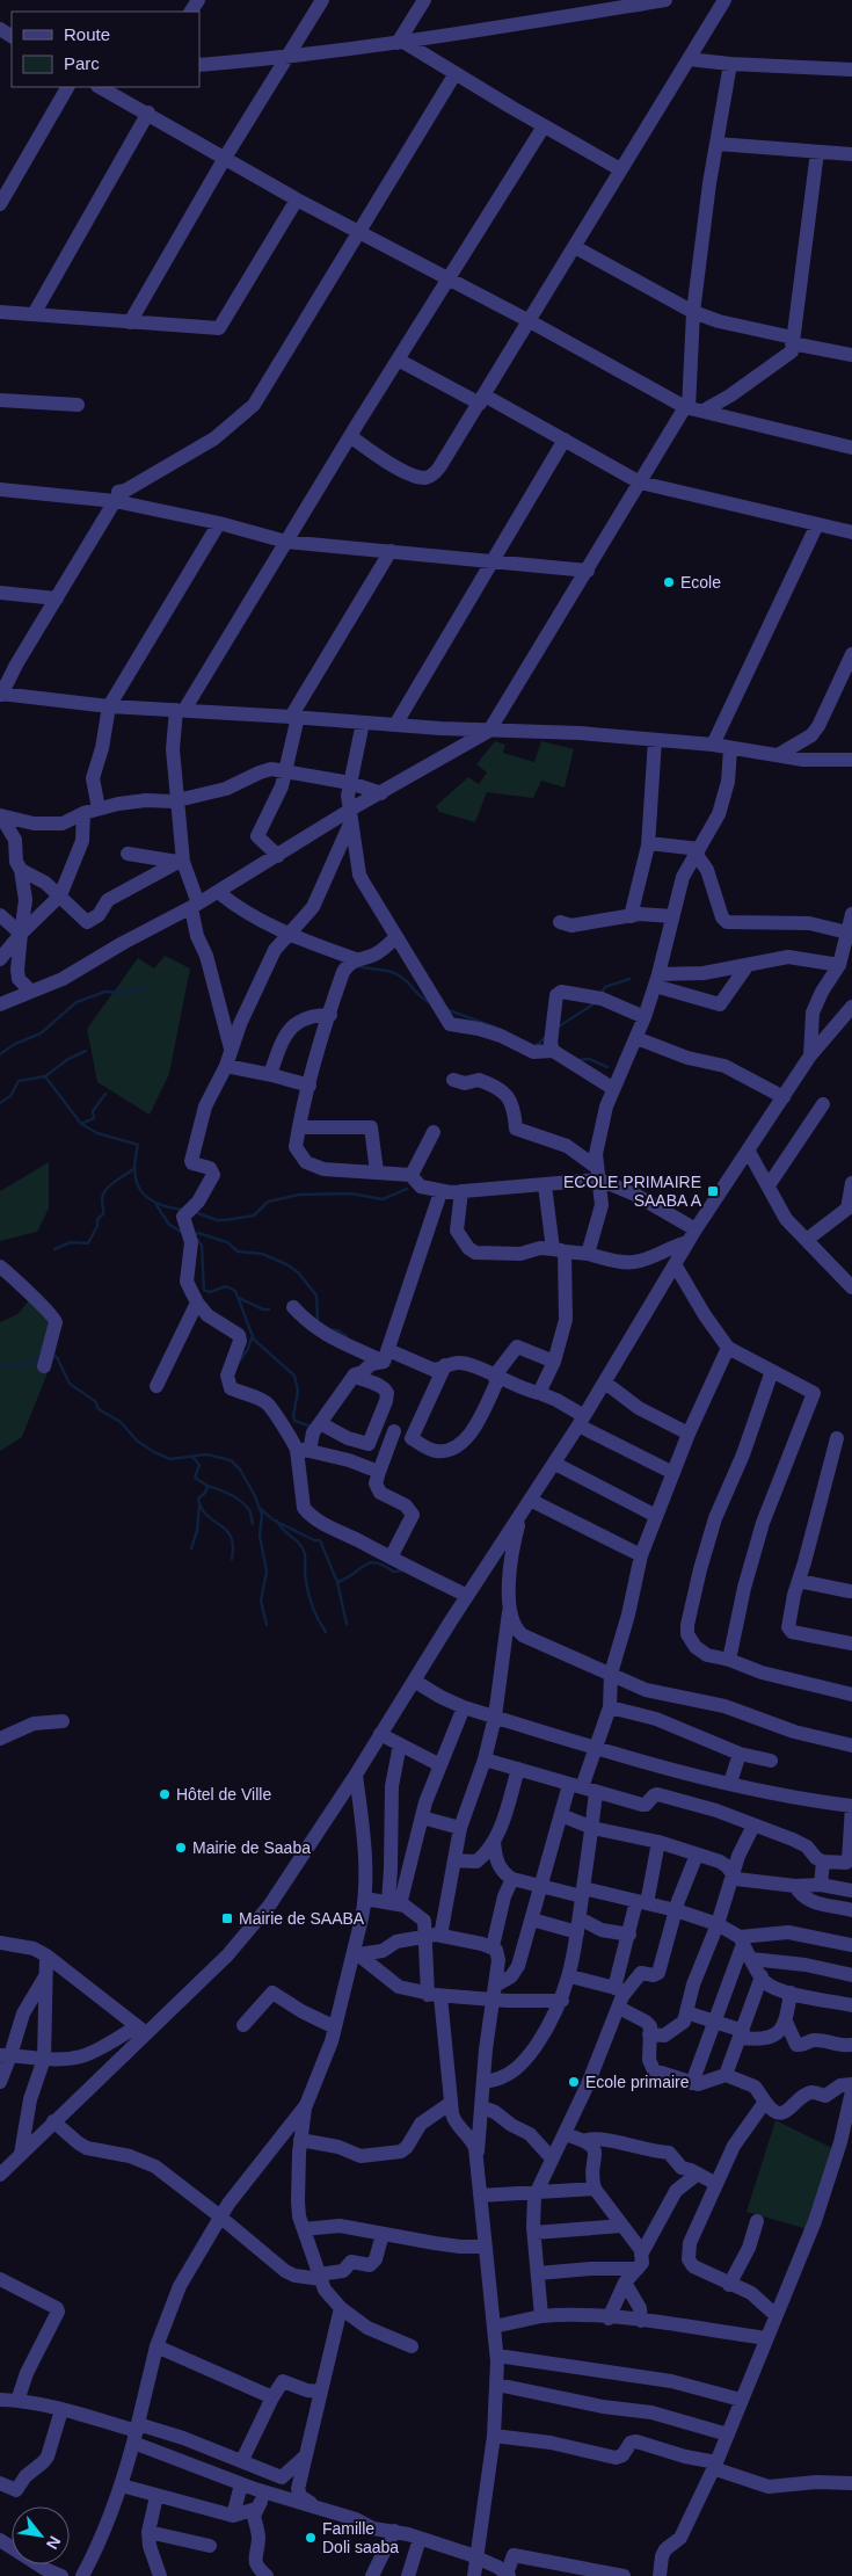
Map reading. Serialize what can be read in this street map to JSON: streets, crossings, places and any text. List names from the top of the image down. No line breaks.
{"places":{"other":["Ecole","Hôtel de Ville","Mairie de Saaba","Ecole primaire","Famille Doli saaba"],"transit":["ECOLE PRIMAIRE SAABA A","Mairie de SAABA"]},"legend":["Route","Parc"],"north":"bottom right"}
